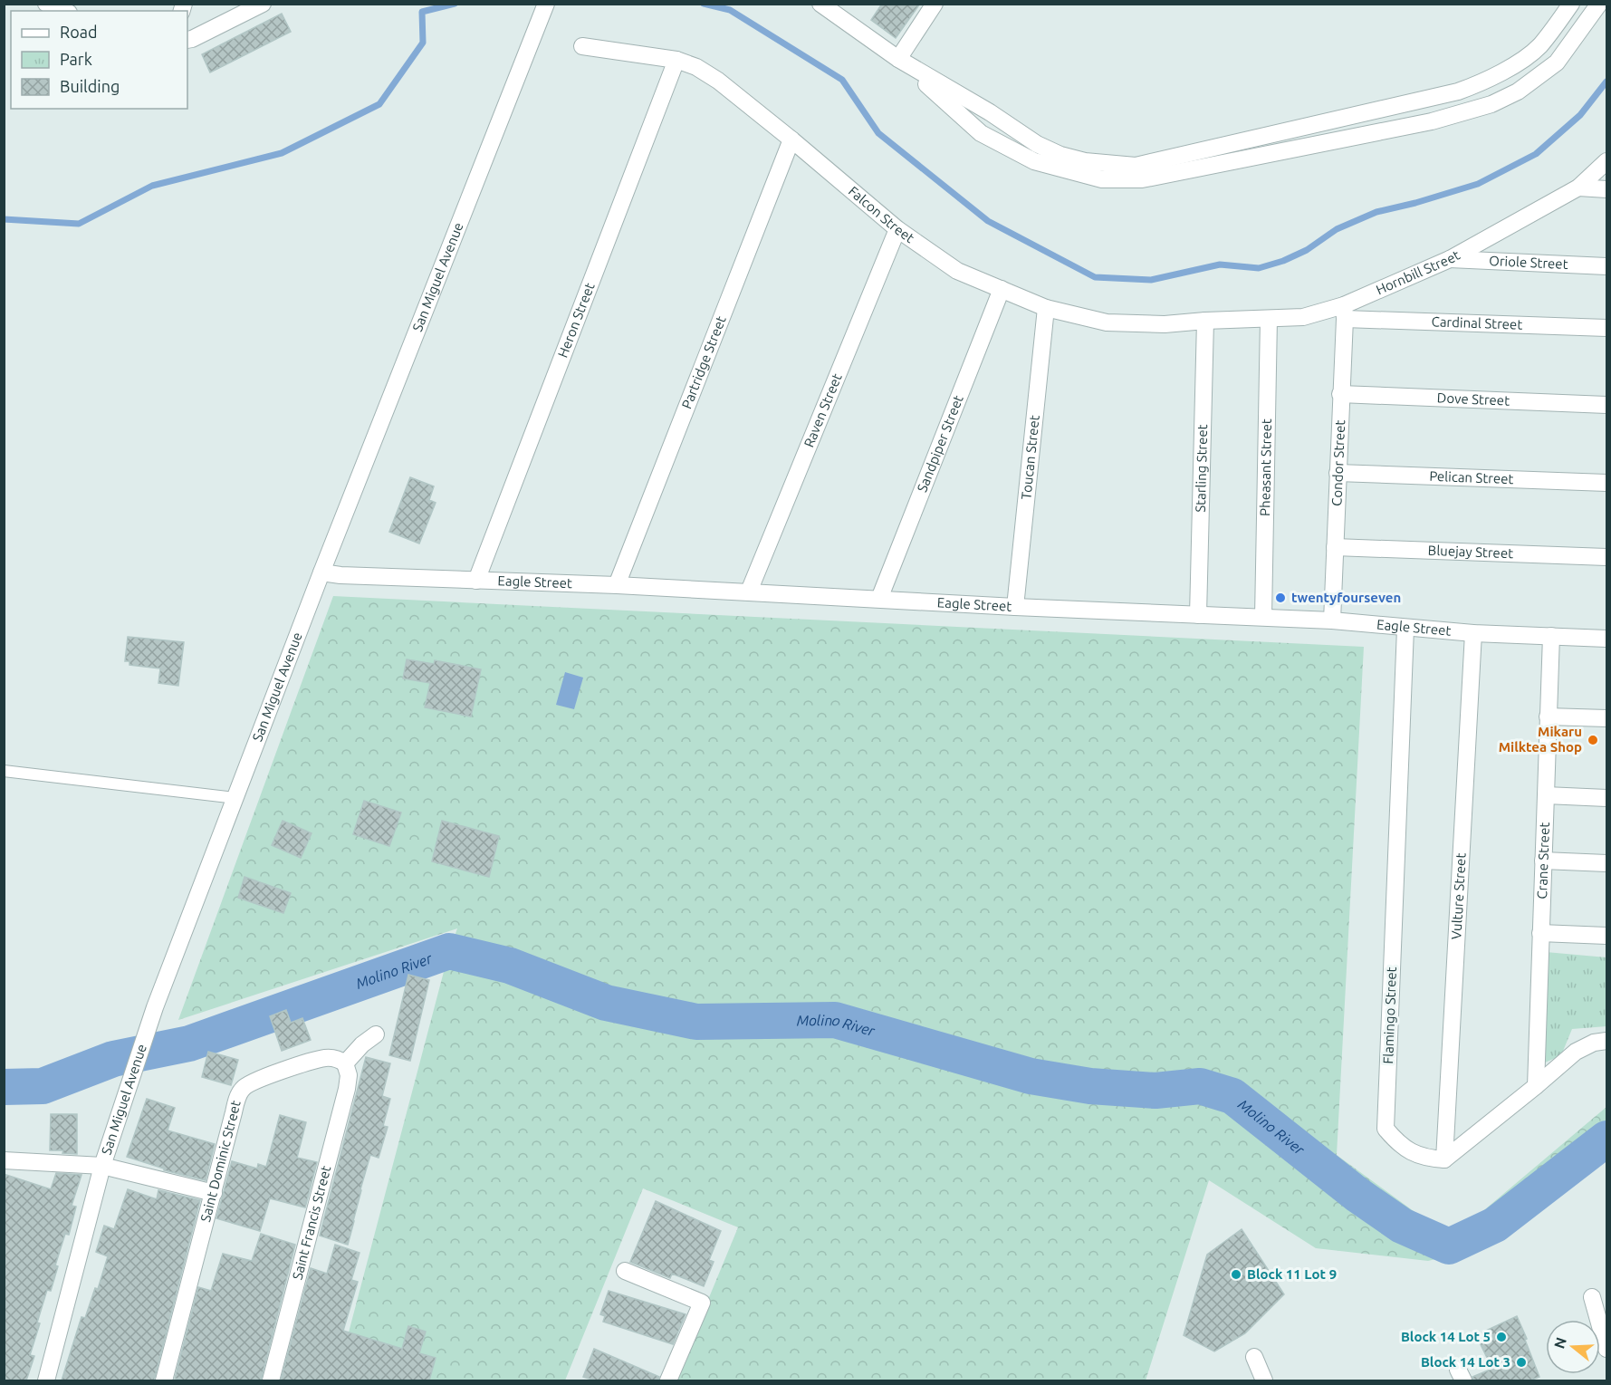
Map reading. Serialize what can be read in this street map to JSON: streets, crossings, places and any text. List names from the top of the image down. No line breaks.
{"streets":{"street":["Falcon Street","Oriole Street","Hornbill Street","San Miguel Avenue","Heron Street","Cardinal Street","Partridge Street","Dove Street","Raven Street","Sandpiper Street","Toucan Street","Condor Street","Starling Street","Pheasant Street","Pelican Street","Bluejay Street","Eagle Street","Crane Street","Vulture Street","Flamingo Street","Saint Dominic Street","Saint Francis Street"]},"crossings":[["Falcon Street","Hornbill Street"],["Falcon Street","Heron Street"],["Falcon Street","Partridge Street"],["Falcon Street","Raven Street"],["Falcon Street","Sandpiper Street"],["Falcon Street","Toucan Street"],["Falcon Street","Starling Street"],["Oriole Street","Hornbill Street"],["Hornbill Street","Cardinal Street"],["Hornbill Street","Condor Street"],["Hornbill Street","Starling Street"],["Hornbill Street","Pheasant Street"],["San Miguel Avenue","Eagle Street"],["Heron Street","Eagle Street"],["Cardinal Street","Condor Street"],["Partridge Street","Eagle Street"],["Dove Street","Condor Street"],["Raven Street","Eagle Street"],["Sandpiper Street","Eagle Street"],["Toucan Street","Eagle Street"],["Condor Street","Pelican Street"],["Condor Street","Bluejay Street"],["Condor Street","Eagle Street"],["Starling Street","Eagle Street"],["Pheasant Street","Eagle Street"],["Eagle Street","Crane Street"],["Eagle Street","Vulture Street"],["Eagle Street","Flamingo Street"],["Vulture Street","Flamingo Street"],["Saint Dominic Street","Saint Francis Street"]],"water":["Molino River"],"places":["twentyfourseven","Mikaru Milktea Shop","Block 11 Lot 9","Block 14 Lot 5","Block 14 Lot 3"],"legend":["Road","Park","Building"],"north":"left"}
